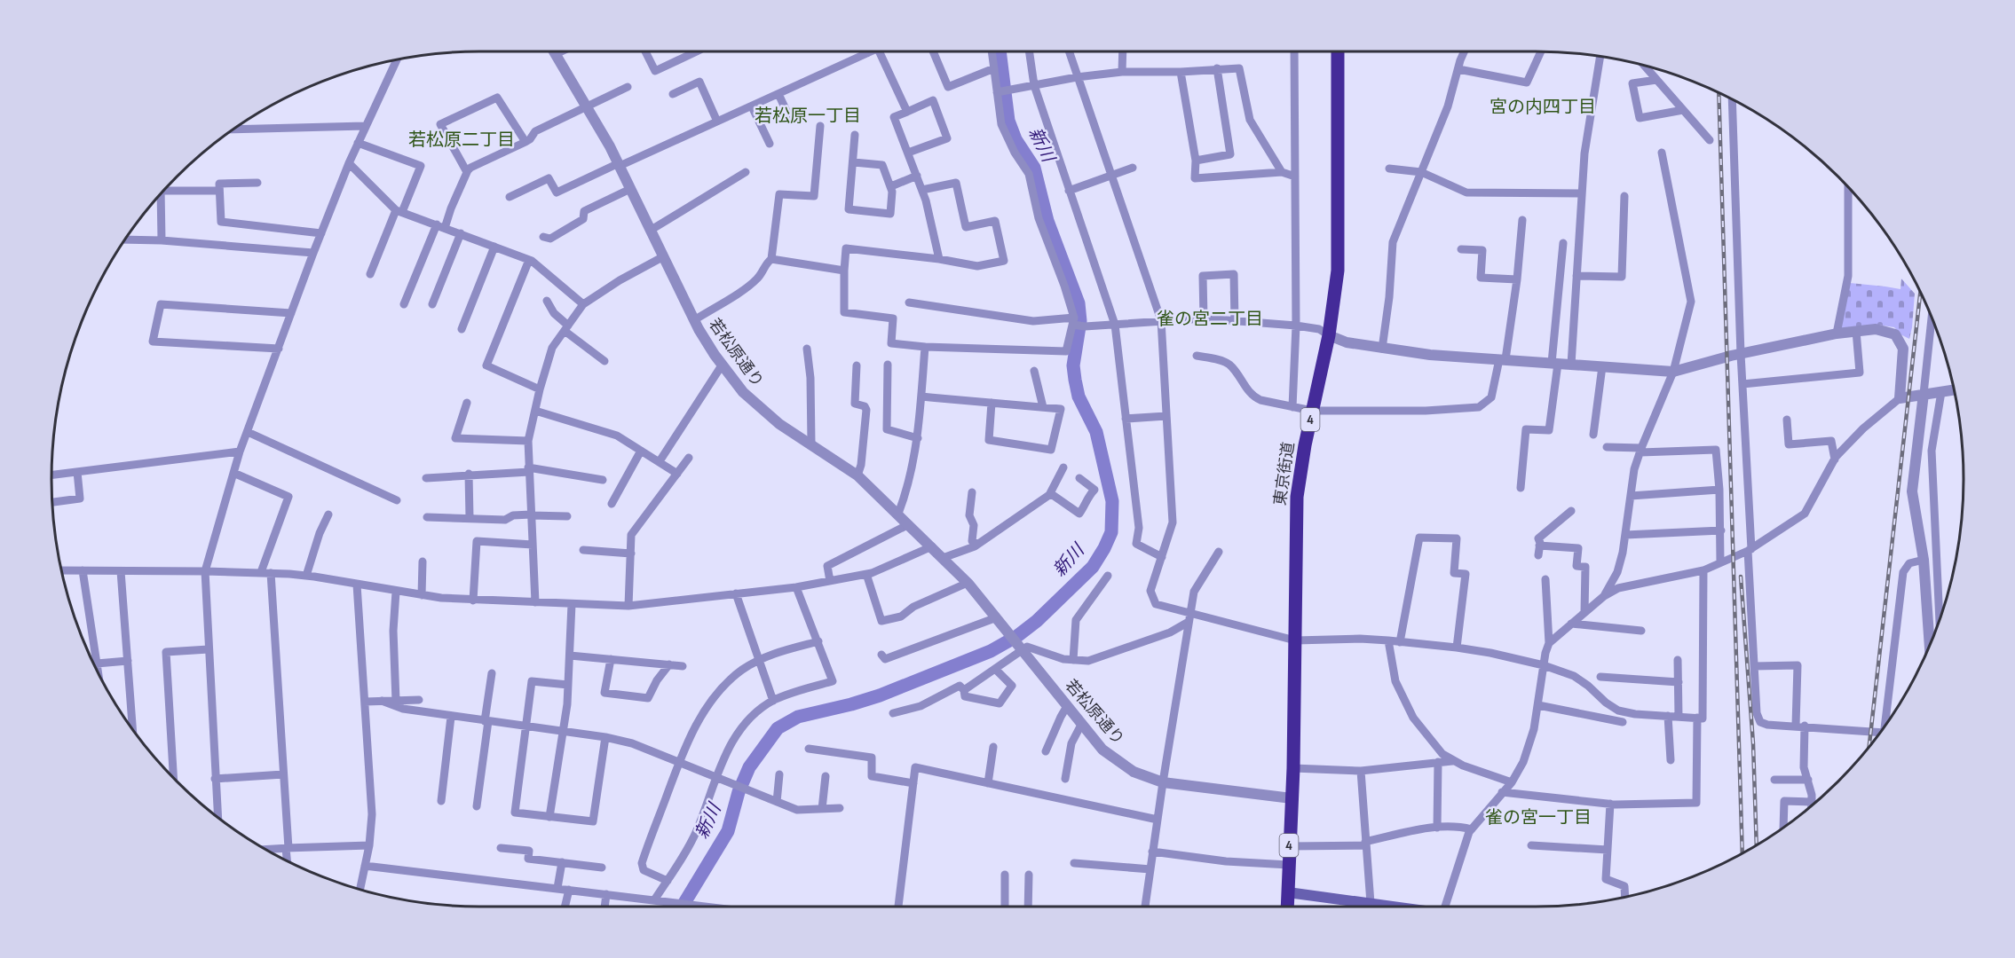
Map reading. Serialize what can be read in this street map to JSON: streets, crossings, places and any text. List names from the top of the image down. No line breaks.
{"streets":{"highway":["4","東京街道"],"street":["若松原通り"]},"crossings":[["若松原通り","東京街道"]],"districts":["宮の内四丁目","若松原一丁目","若松原二丁目","雀の宮二丁目","雀の宮一丁目"],"water":["新川"]}
